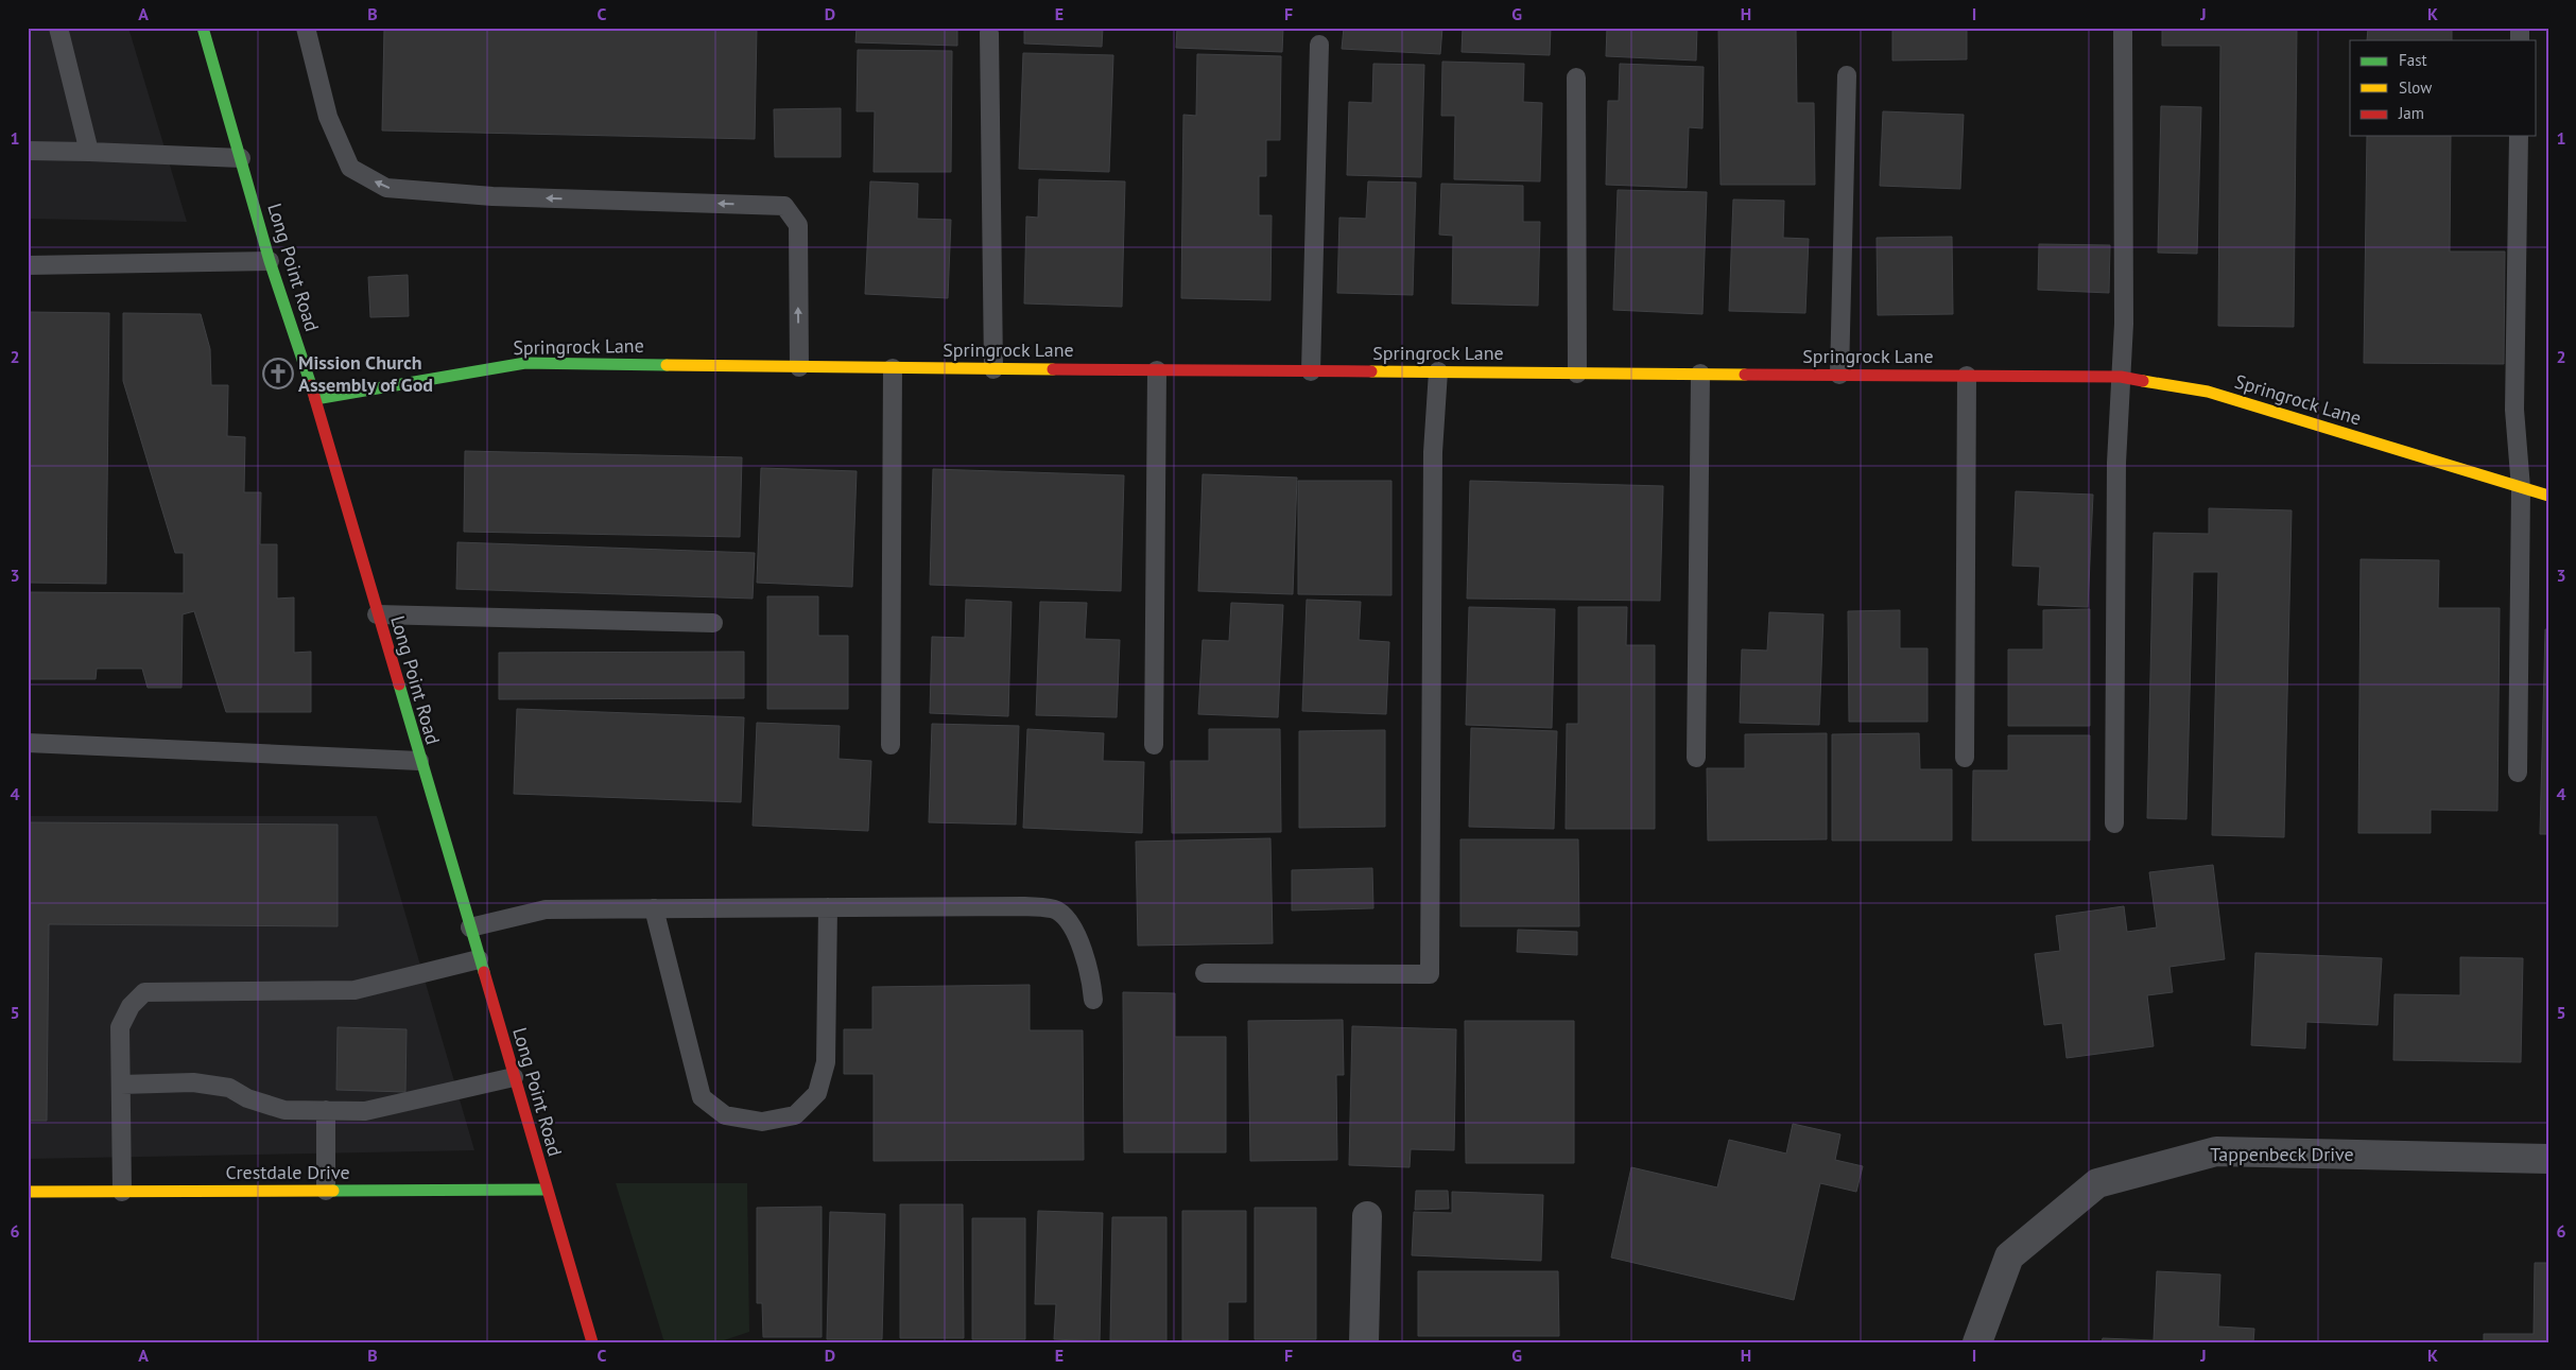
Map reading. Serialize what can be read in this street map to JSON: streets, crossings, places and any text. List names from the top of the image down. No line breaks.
{"streets":{"street":["Long Point Road","Springrock Lane","Tappenbeck Drive","Crestdale Drive"]},"crossings":[["Long Point Road","Springrock Lane"],["Long Point Road","Crestdale Drive"]],"places":{"church":["Mission Church Assembly of God"]},"legend":["Fast","Slow","Jam"],"grid":{"columns":["A","B","C","D","E","F","G","H","I","J","K"],"rows":["1","2","3","4","5","6"]}}
